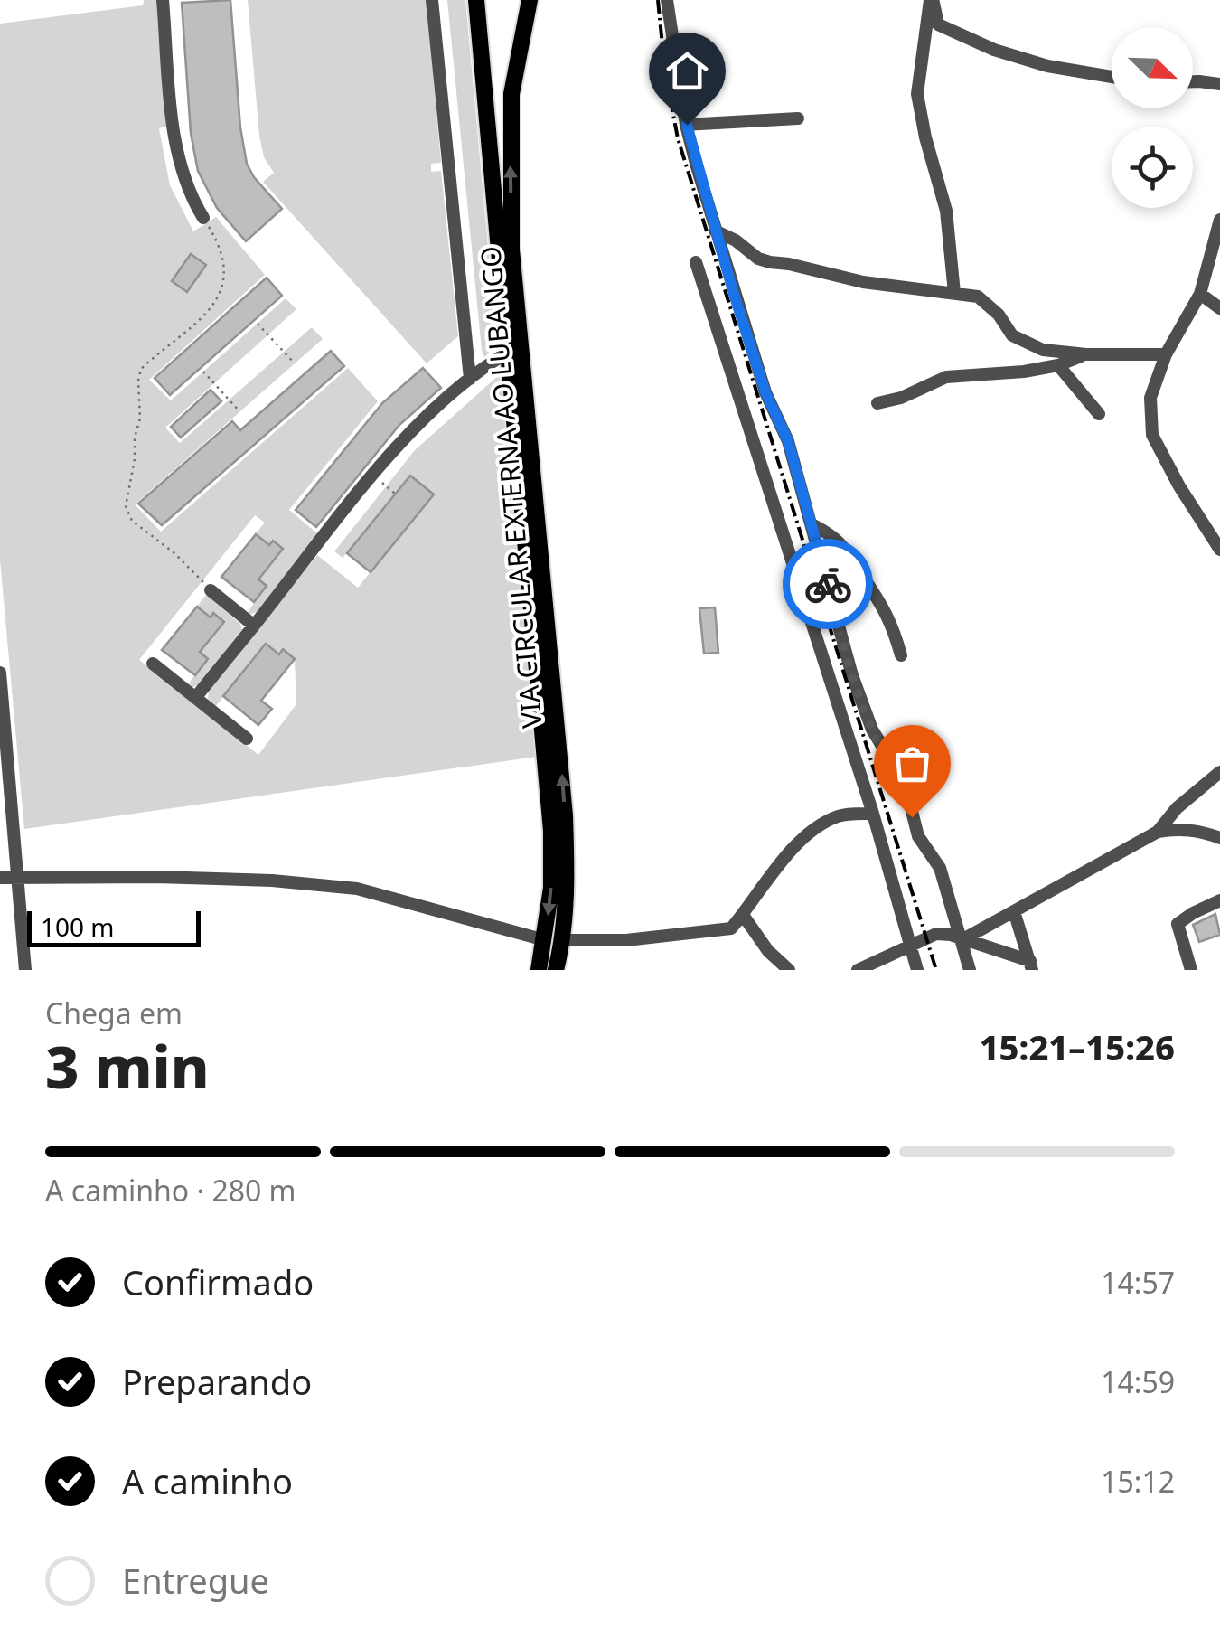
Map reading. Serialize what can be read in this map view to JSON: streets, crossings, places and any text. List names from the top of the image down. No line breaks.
{"streets":{"main road":["VIA CIRCULAR EXTERNA AO LUBANGO"]},"scale_bar":"100 m","north":"bottom right","page":{"scale":"100 m","heading":["3 min","Chega em","15:21–15:26"],"bar":"A caminho · 280 m","list":[["Confirmado","14:57"],["Preparando","14:59"],["A caminho","15:12"],"Entregue"]}}
